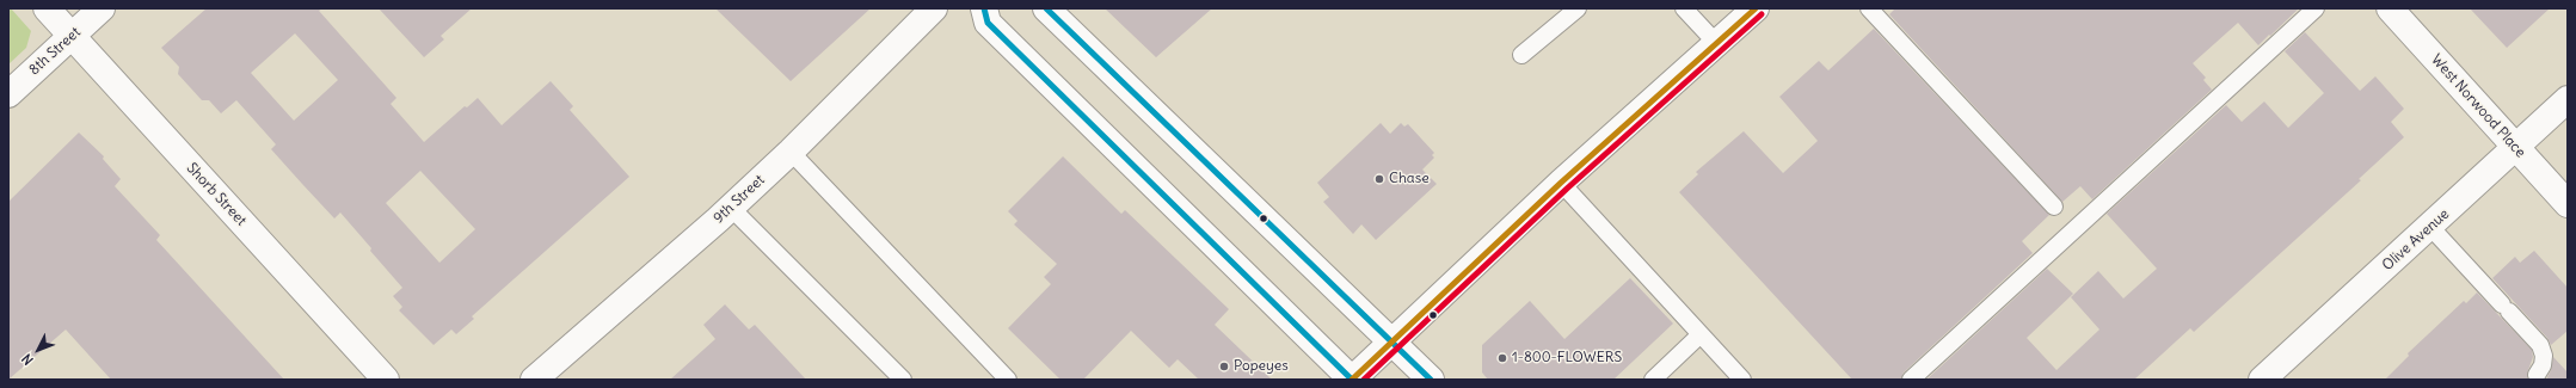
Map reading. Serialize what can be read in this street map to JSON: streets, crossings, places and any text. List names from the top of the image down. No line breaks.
{"streets":{"street":["8th Street","West Norwood Place","Shorb Street","9th Street","Olive Avenue"]},"crossings":[["8th Street","Shorb Street"],["West Norwood Place","Olive Avenue"]],"places":["Chase","1-800-FLOWERS","Popeyes"],"north":"bottom left"}
